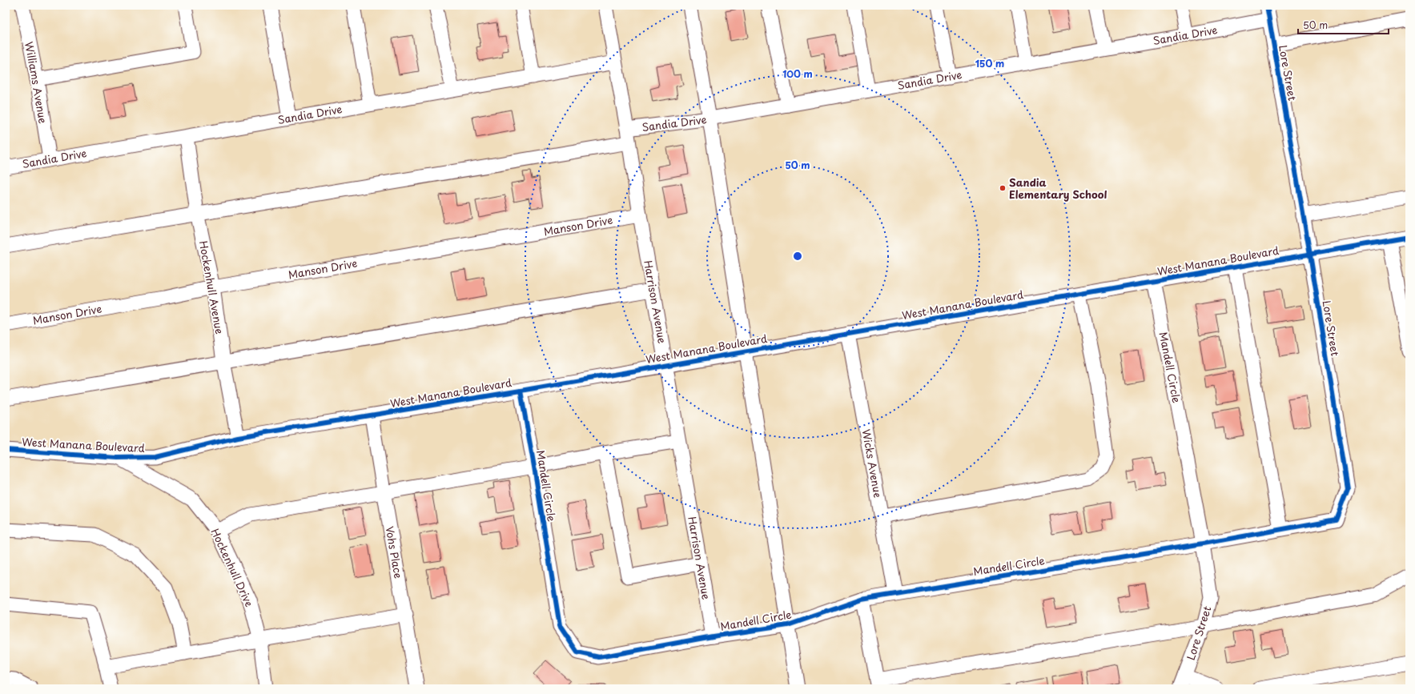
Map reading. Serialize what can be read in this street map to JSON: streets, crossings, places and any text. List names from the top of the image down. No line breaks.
{"streets":{"street":["Sandia Drive","Lore Street","Williams Avenue","Manson Drive","West Manana Boulevard","Hockenhull Avenue","Harrison Avenue","Mandell Circle","Wicks Avenue","Vohs Place","Hockenhull Drive"]},"crossings":[["Sandia Drive","Lore Street"],["Sandia Drive","Williams Avenue"],["Sandia Drive","Hockenhull Avenue"],["Sandia Drive","Harrison Avenue"],["Lore Street","West Manana Boulevard"],["Lore Street","Mandell Circle"],["Manson Drive","Hockenhull Avenue"],["Manson Drive","Harrison Avenue"],["West Manana Boulevard","Hockenhull Avenue"],["West Manana Boulevard","Harrison Avenue"],["West Manana Boulevard","Mandell Circle"],["West Manana Boulevard","Wicks Avenue"],["West Manana Boulevard","Vohs Place"],["West Manana Boulevard","Hockenhull Drive"],["Harrison Avenue","Mandell Circle"],["Mandell Circle","Wicks Avenue"]],"places":["Sandia Elementary School"],"scale_bar":"50 m","rings":["150 m","100 m","50 m"]}
